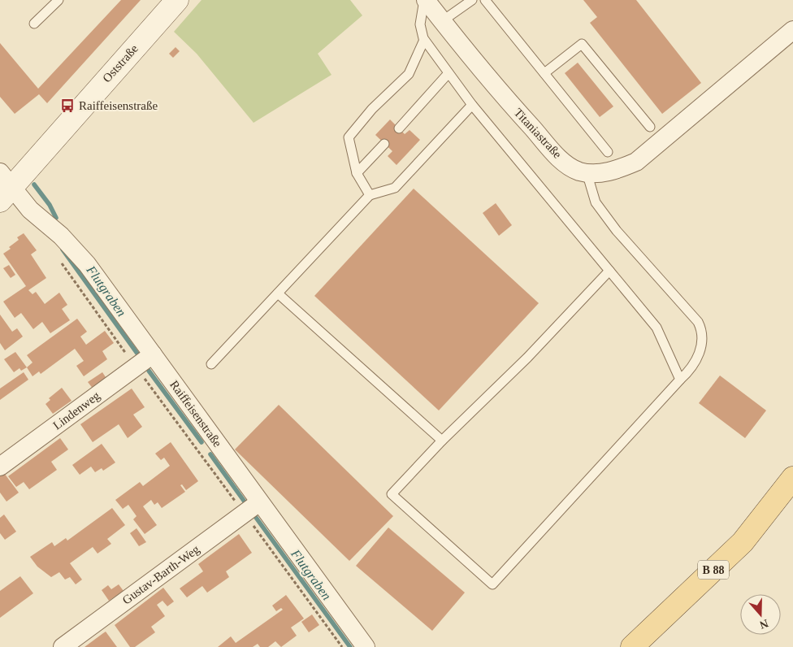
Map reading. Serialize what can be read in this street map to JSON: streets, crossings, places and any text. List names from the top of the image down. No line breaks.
{"streets":{"main road":["B 88"],"street":["Oststraße","Titaniastraße","Lindenweg","Raiffeisenstraße","Gustav-Barth-Weg"]},"crossings":[["Oststraße","Raiffeisenstraße"],["Lindenweg","Raiffeisenstraße"],["Raiffeisenstraße","Gustav-Barth-Weg"]],"water":["Flutgraben"],"places":{"bus stop":["Raiffeisenstraße"]},"north":"bottom"}
